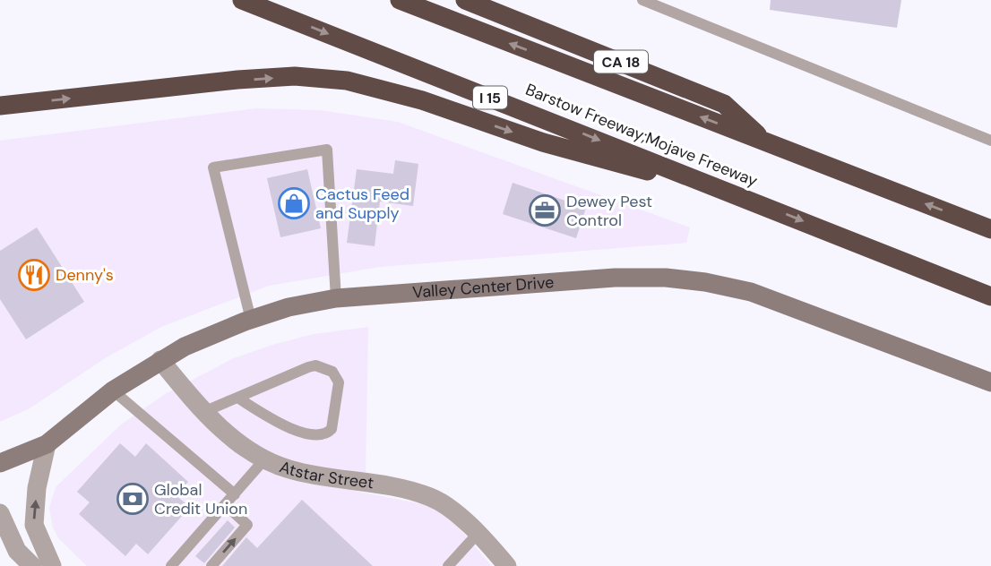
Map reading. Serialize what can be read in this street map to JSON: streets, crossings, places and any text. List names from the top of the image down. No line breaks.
{"streets":{"highway":["CA 18","I 15","Barstow Freeway;Mojave Freeway"],"street":["Valley Center Drive","Atstar Street"]},"crossings":[["Valley Center Drive","Atstar Street"]],"places":{"shop":["Cactus Feed and Supply"],"office":["Dewey Pest Control"],"restaurant":["Denny's"],"bank":["Global Credit Union"]}}
